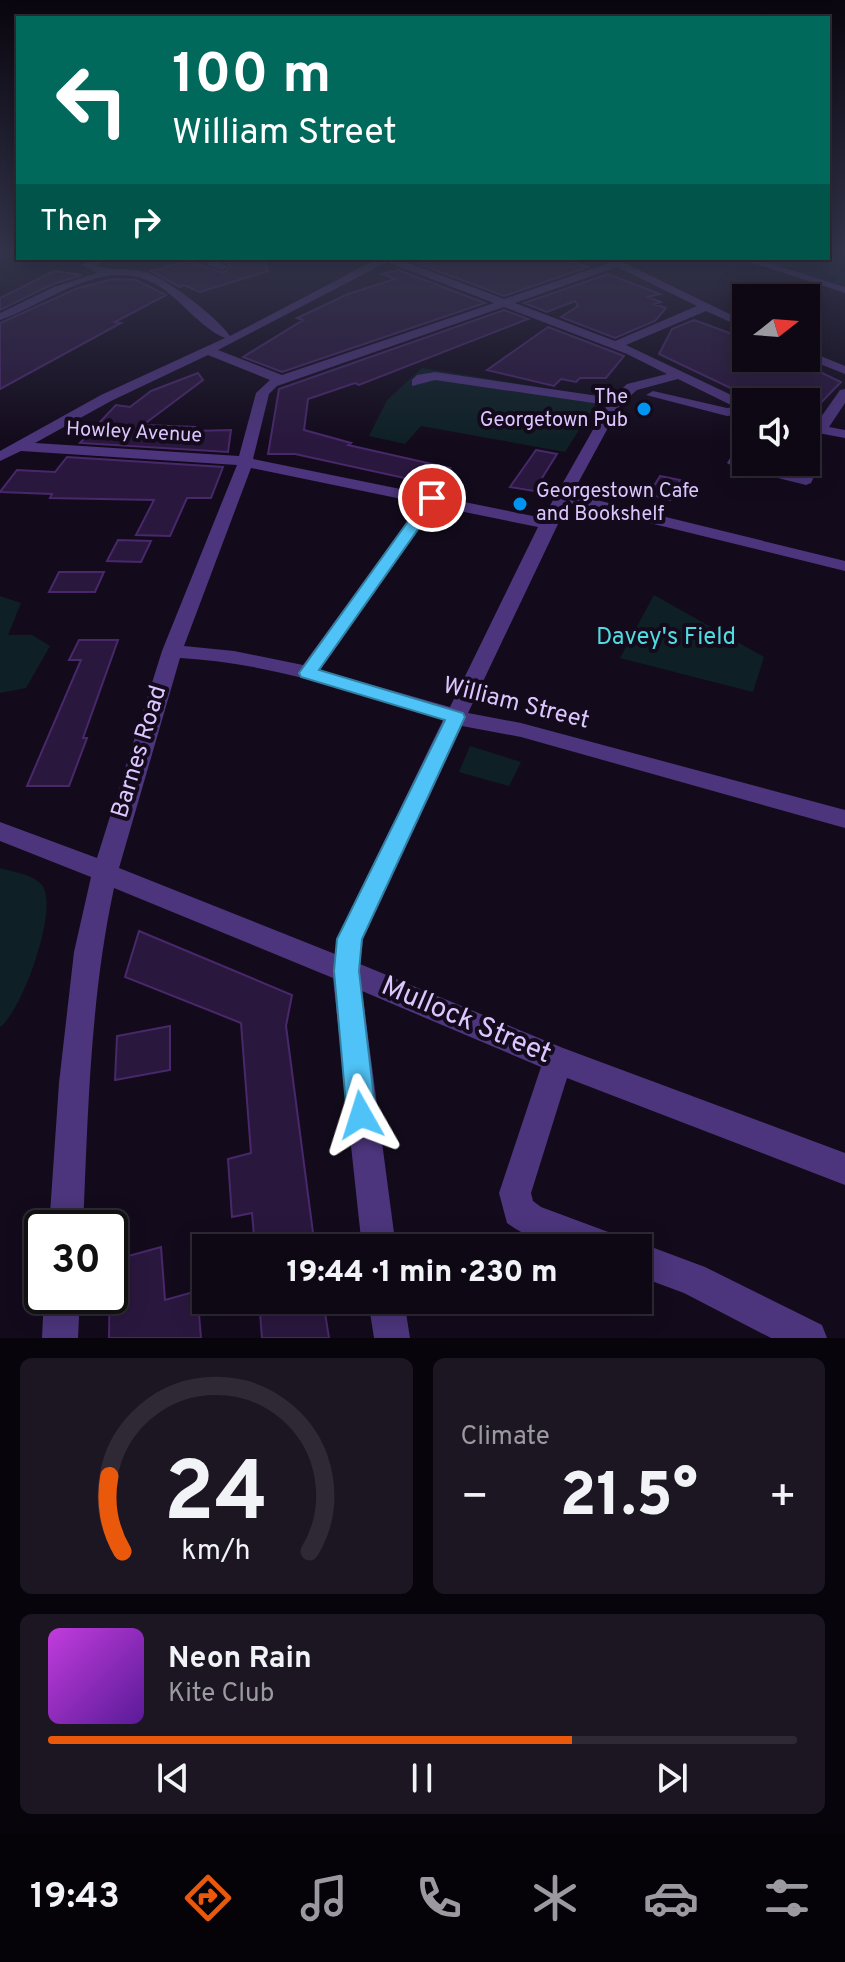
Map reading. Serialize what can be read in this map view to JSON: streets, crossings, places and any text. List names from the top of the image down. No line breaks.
{"streets":{"street":["Howley Avenue","William Street","Barnes Road","Mullock Street"]},"crossings":[["Howley Avenue","Barnes Road"],["William Street","Barnes Road"],["Barnes Road","Mullock Street"]],"parks":["Davey's Field"],"places":["The Georgetown Pub","Georgestown Cafe and Bookshelf"],"north":"right","page":{"turn":["100 m","William Street"],"then":"Then","limit":"30","trip":"19:44 · 1 min · 230 m","tile":"Climate","heat":["−","21.5°","+"],"song":["Neon Rain","Kite Club"],"tabs":"19:43","gauge":["24","km/h"]}}
